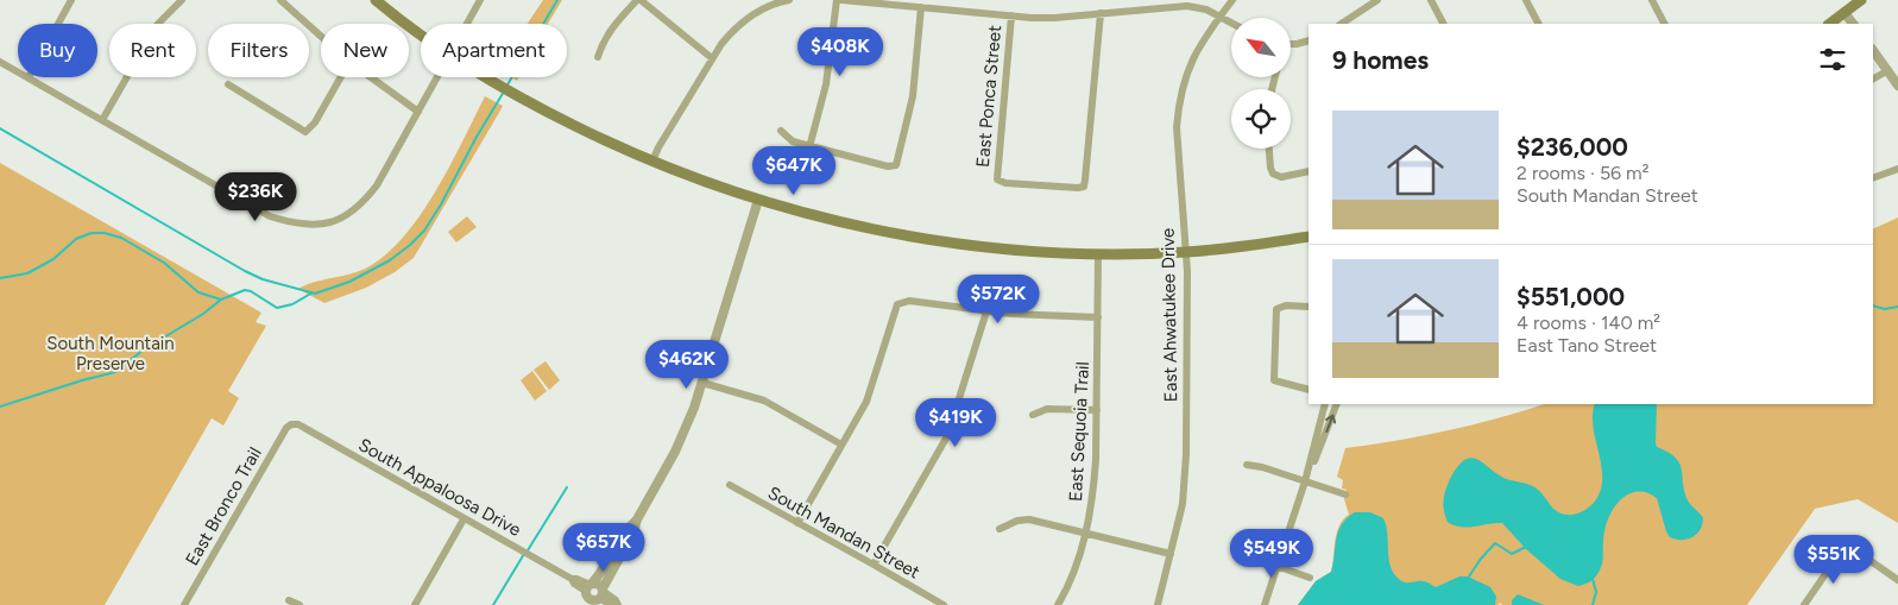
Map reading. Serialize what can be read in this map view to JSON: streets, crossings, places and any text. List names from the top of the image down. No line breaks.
{"streets":{"street":["East Ponca Street","East Ahwatukee Drive","East Sequoia Trail","South Appaloosa Drive","East Bronco Trail","South Mandan Street"]},"crossings":[["South Appaloosa Drive","East Bronco Trail"]],"parks":["South Mountain Preserve"],"north":"top left","page":{"chip":["Buy","Rent","Filters","New","Apartment"],"heading":"9 homes","price":["$408K","$647K","$236K","$572K","$462K","$419K","$657K","$549K","$551K"],"list":[{"name":"$236,000","note":"2 rooms · 56 m² · South Mandan Street"},{"name":"$551,000","note":"4 rooms · 140 m² · East Tano Street"}]}}
